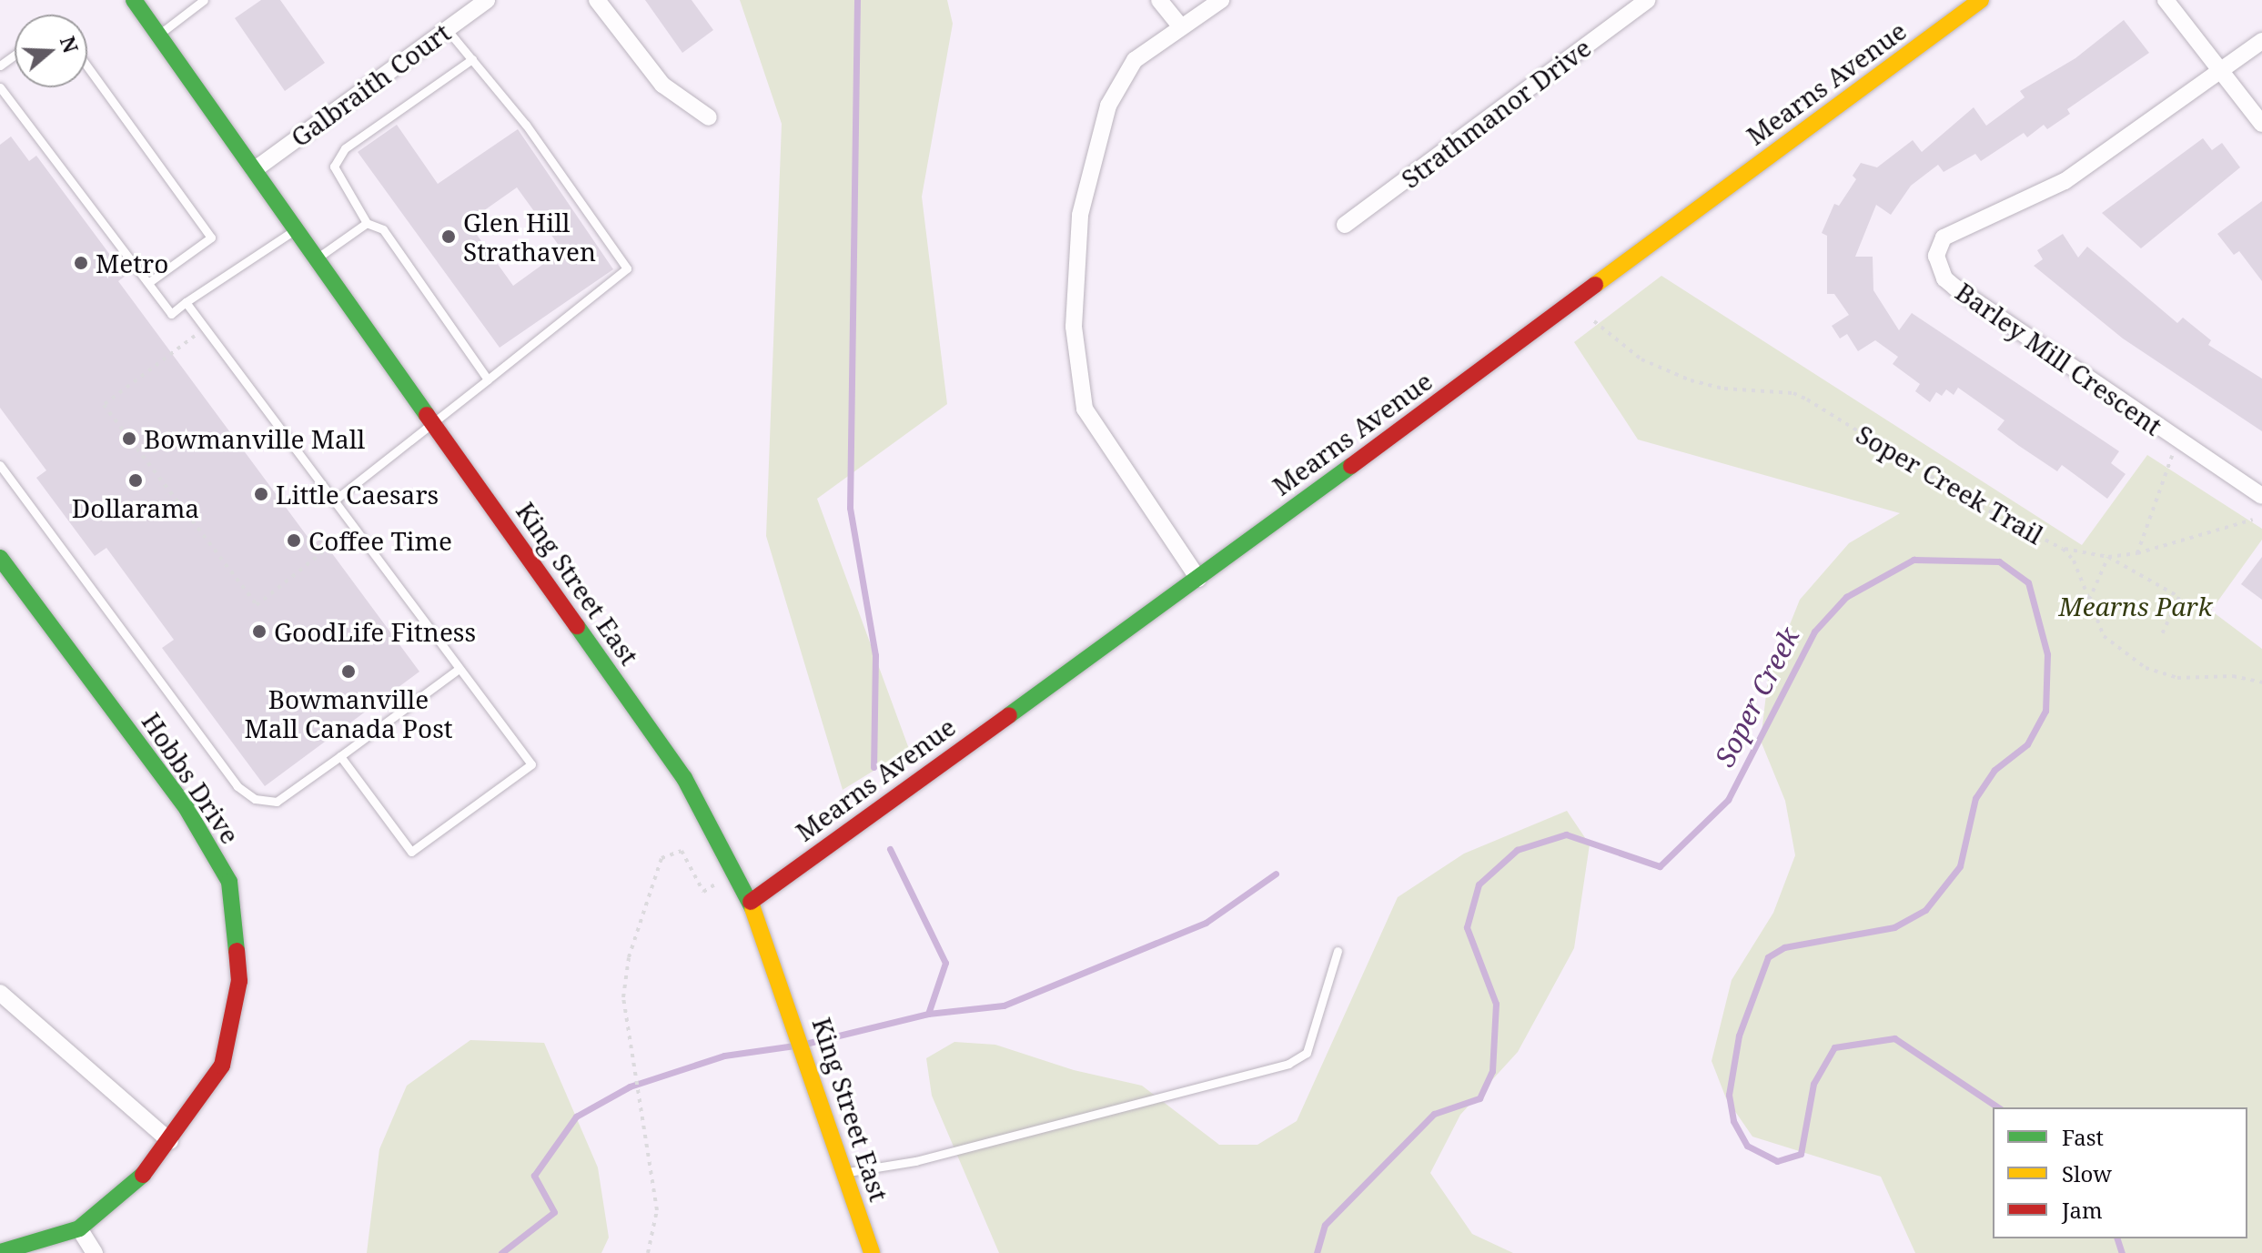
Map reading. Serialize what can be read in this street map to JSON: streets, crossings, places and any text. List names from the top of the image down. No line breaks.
{"streets":{"street":["Mearns Avenue","Galbraith Court","Strathmanor Drive","Barley Mill Crescent","King Street East","Hobbs Drive"],"path":["Soper Creek Trail"]},"crossings":[["Mearns Avenue","King Street East"],["Galbraith Court","King Street East"]],"water":["Soper Creek"],"parks":["Mearns Park"],"places":["Glen Hill Strathaven","Metro","Bowmanville Mall","Dollarama","Little Caesars","Coffee Time","GoodLife Fitness","Bowmanville Mall Canada Post"],"legend":["Fast","Slow","Jam"],"north":"right"}
